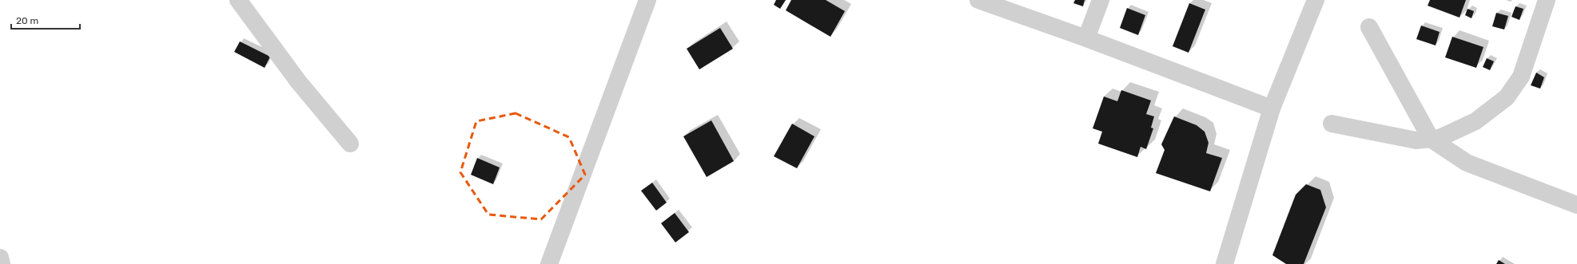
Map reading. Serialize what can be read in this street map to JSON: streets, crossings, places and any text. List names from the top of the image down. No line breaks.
{"scale_bar":"20 m"}
